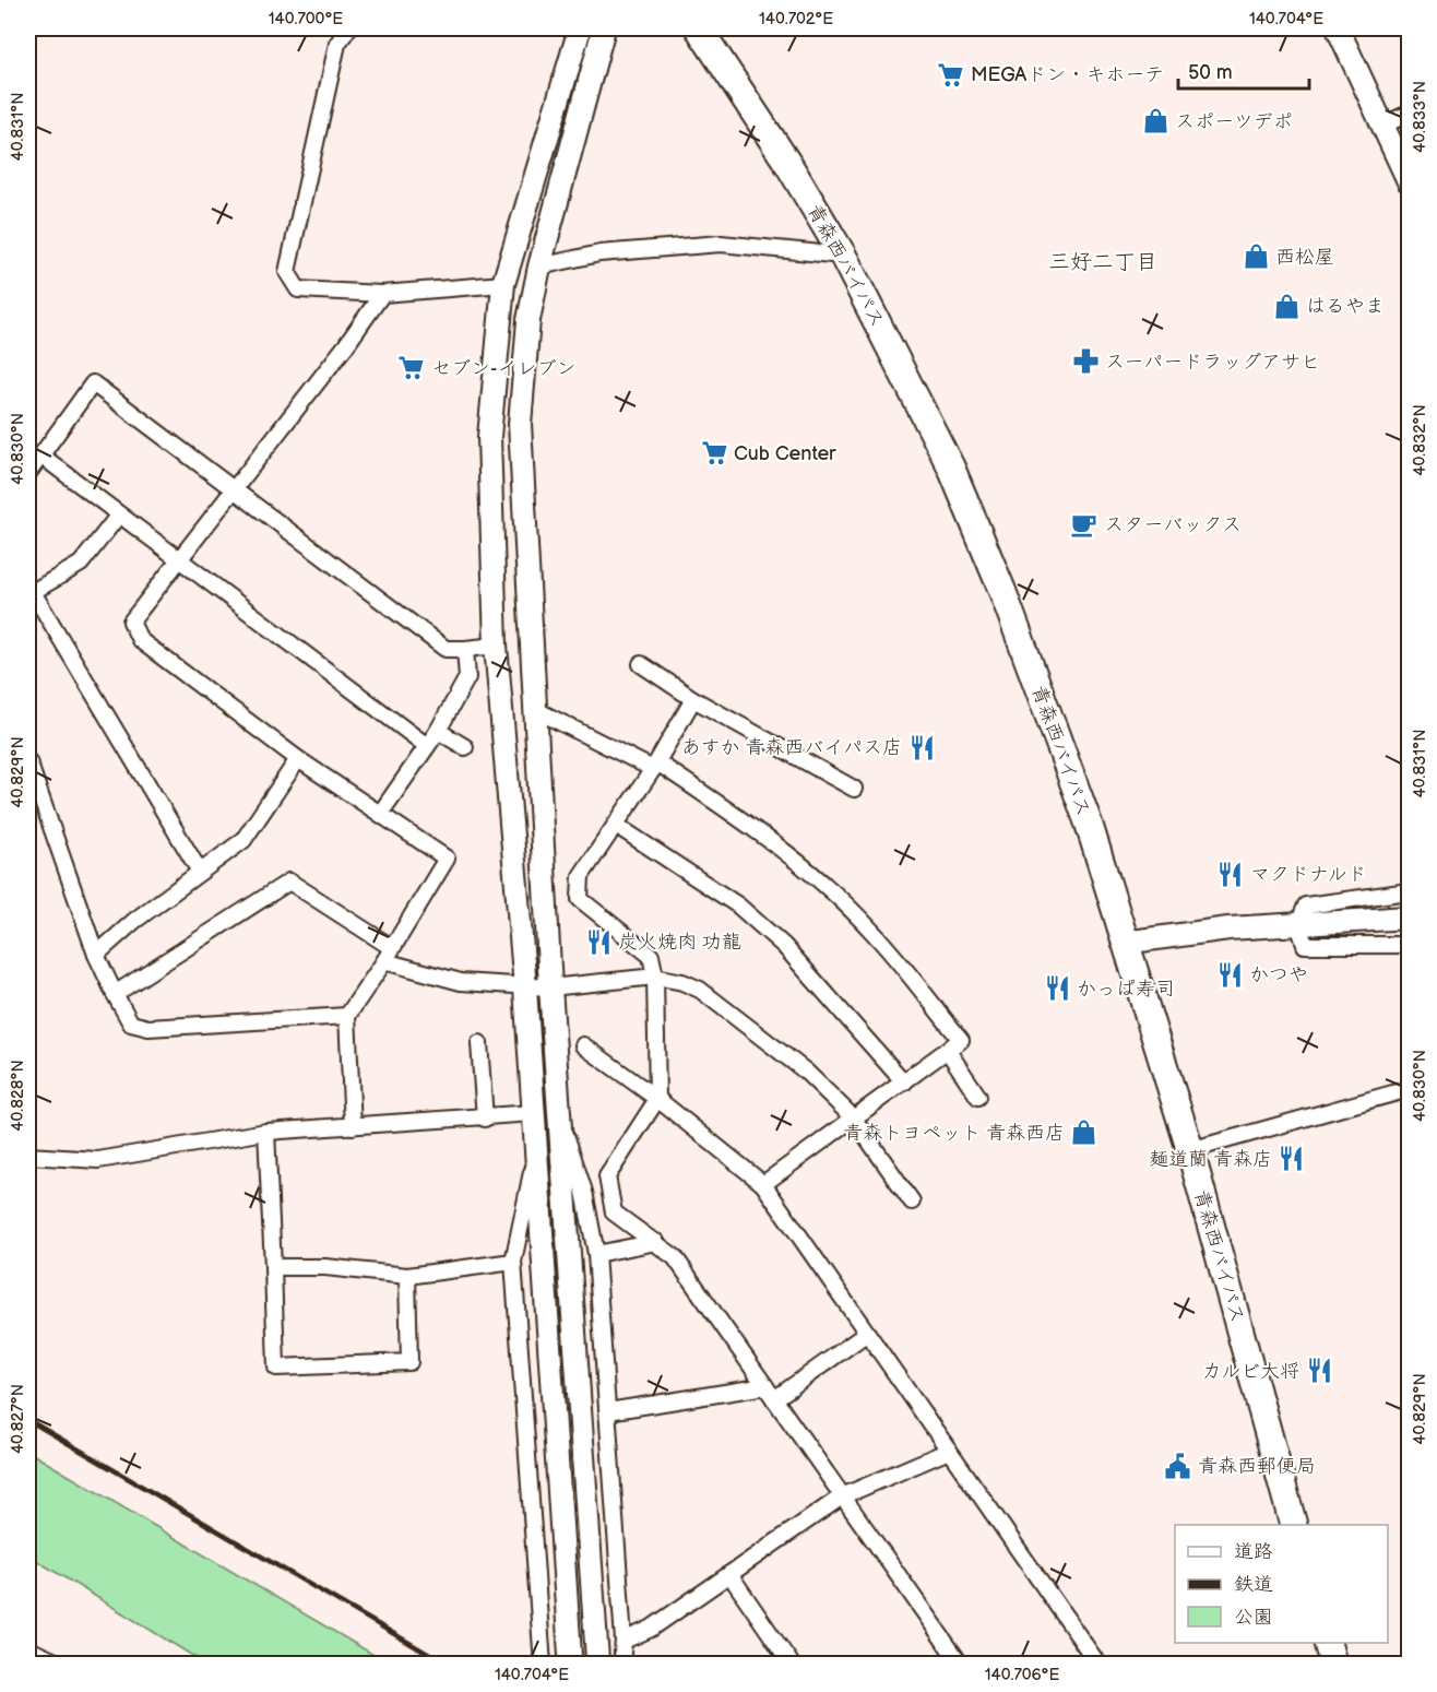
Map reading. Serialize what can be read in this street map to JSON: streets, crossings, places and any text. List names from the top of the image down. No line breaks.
{"streets":{"highway":["青森西バイパス"]},"districts":["三好二丁目"],"places":{"supermarket":["MEGAドン・キホーテ","セブン-イレブン","Cub Center"],"shop":["スポーツデポ","西松屋","はるやま","青森トヨペット 青森西店"],"pharmacy":["スーパードラッグアサヒ"],"cafe":["スターバックス"],"restaurant":["あすか 青森西バイパス店","マクドナルド","炭火焼肉 功龍","かつや","かっぱ寿司","麺道蘭 青森店","カルビ大将"],"public building":["青森西郵便局"]},"legend":["道路","鉄道","公園"],"scale_bar":"50 m","coordinates":["140.700°E","140.702°E","140.704°E","40.833°N","40.831°N","40.832°N","40.830°N","40.829°N","40.828°N","40.827°N","140.706°E"]}
